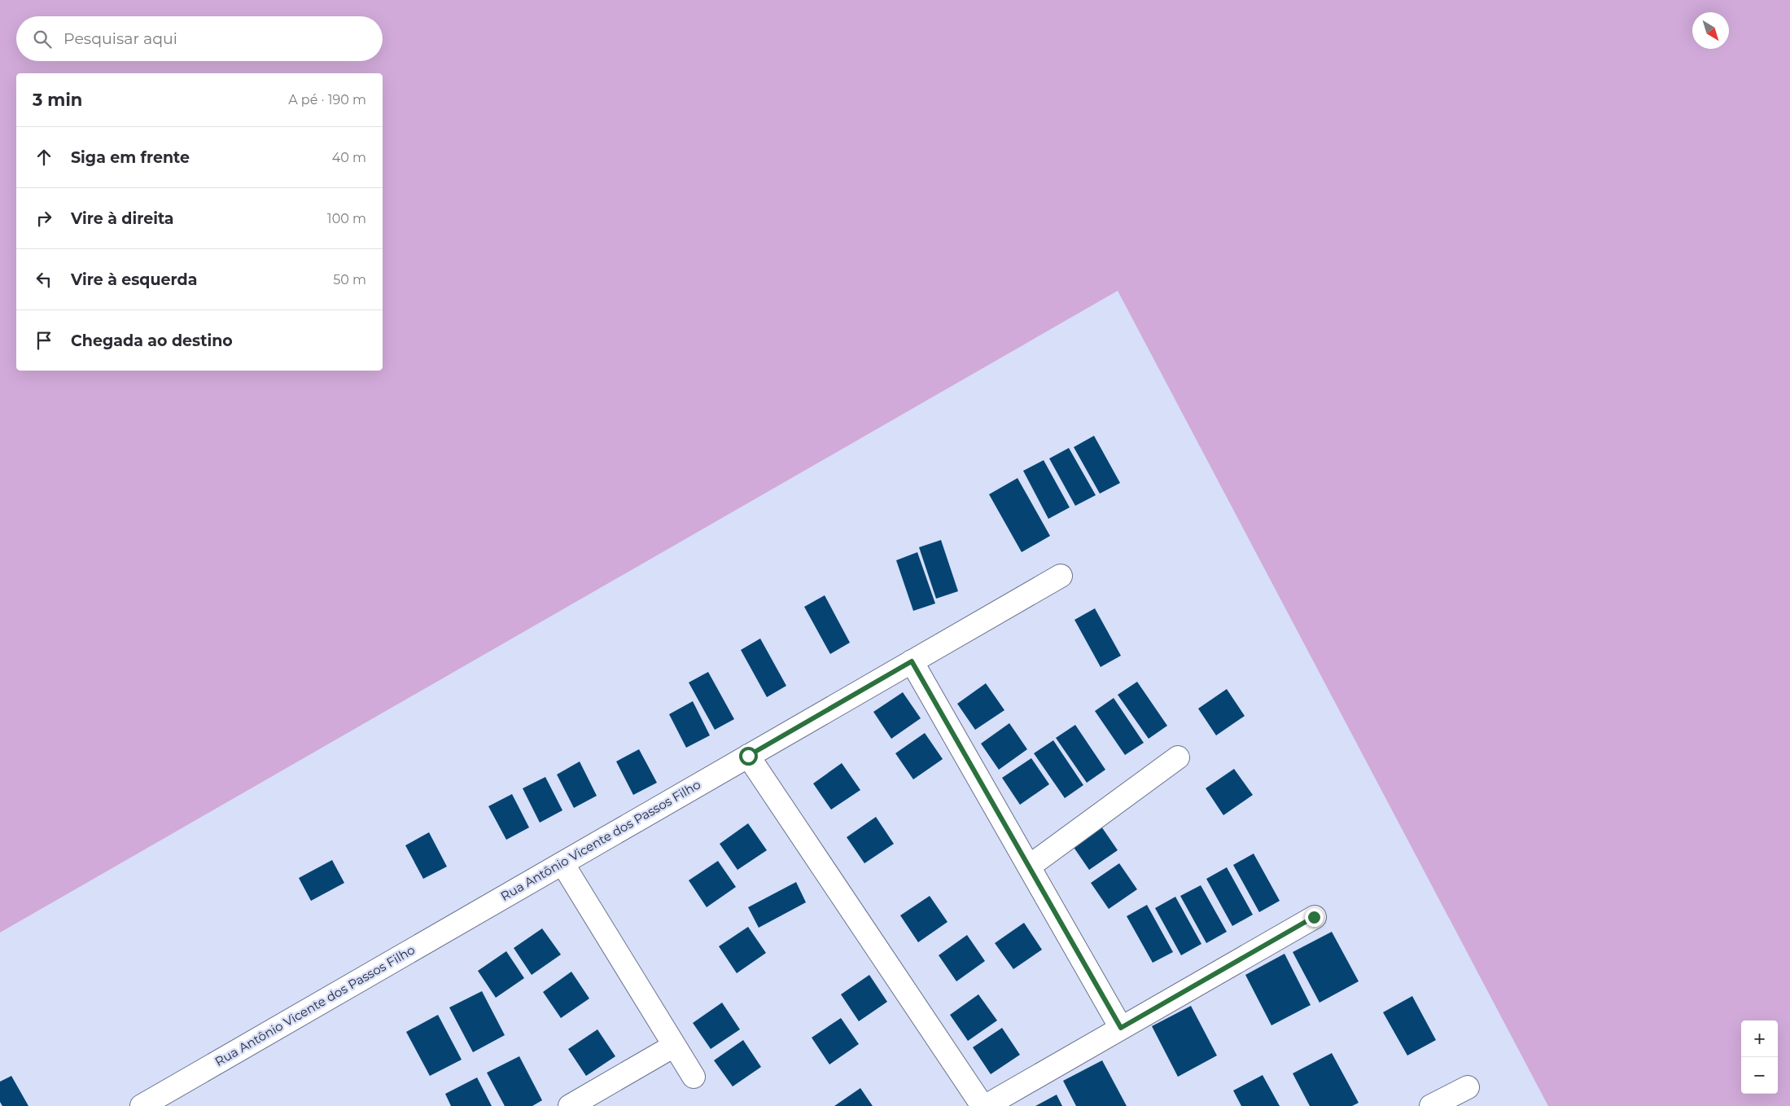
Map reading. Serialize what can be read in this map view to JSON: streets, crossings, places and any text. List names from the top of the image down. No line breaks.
{"streets":{"street":["Rua Antônio Vicente dos Passos Filho"]},"north":"bottom right","page":{"search":"Pesquisar aqui","heading":["3 min","A pé · 190 m"],"list":[["Siga em frente","40 m"],["Vire à direita","100 m"],["Vire à esquerda","50 m"],"Chegada ao destino"],"map_buttons":["+","−"]}}
